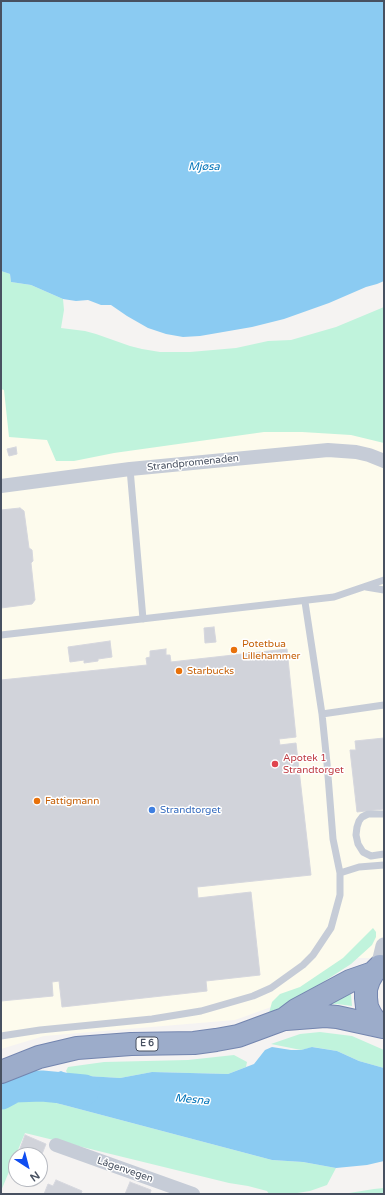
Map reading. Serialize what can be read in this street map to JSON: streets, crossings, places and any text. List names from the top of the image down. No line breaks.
{"streets":{"highway":["E 6"],"street":["Strandpromenaden","Lågenvegen"]},"water":["Mjøsa","Mesna"],"places":["Potetbua Lillehammer","Starbucks","Apotek 1 Strandtorget","Fattigmann","Strandtorget"],"north":"bottom right"}
